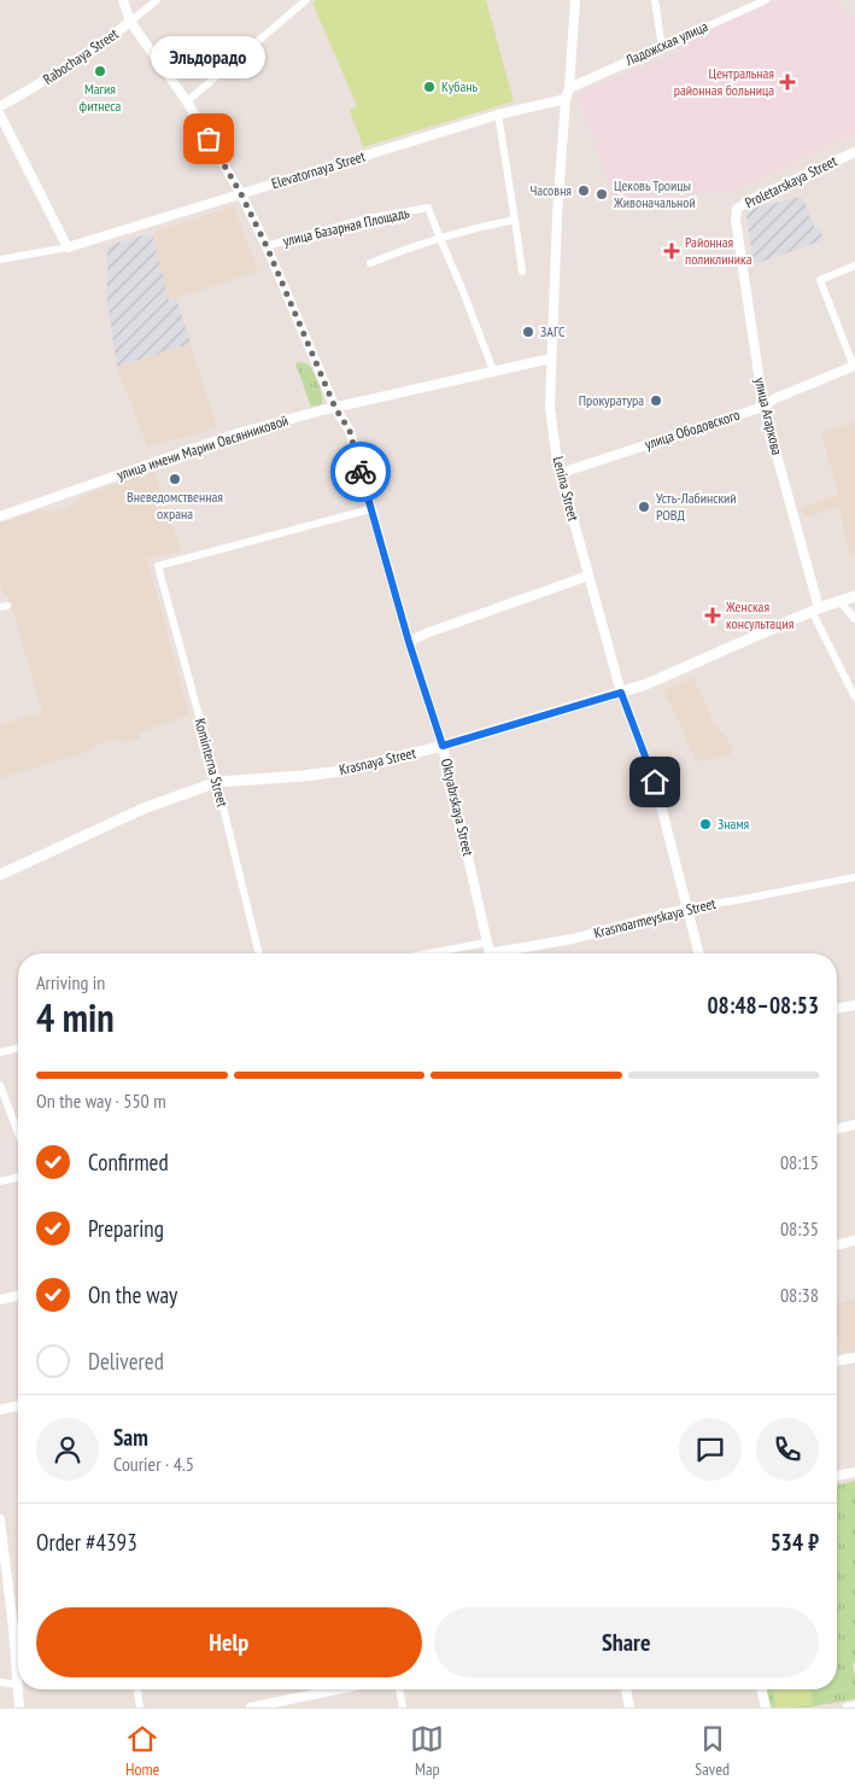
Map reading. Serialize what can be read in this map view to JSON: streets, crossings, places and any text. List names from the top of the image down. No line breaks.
{"streets":{"main road":["Krasnaya Street"],"street":["Ладожская улица","Rabochaya Street","Elevatornaya Street","Proletarskaya Street","улица Базарная Площадь","улица Агаркова","улица Ободовского","улица имени Марии Овсянниковой","Lenina Street","Kominterna Street","Oktyabrskaya Street","Krasnoarmeyskaya Street"]},"crossings":[["Ладожская улица","Lenina Street"],["Rabochaya Street","Oktyabrskaya Street"],["Elevatornaya Street","Lenina Street"],["Elevatornaya Street","Oktyabrskaya Street"],["Proletarskaya Street","улица Агаркова"],["улица Базарная Площадь","улица имени Марии Овсянниковой"],["улица Базарная Площадь","Oktyabrskaya Street"],["улица Агаркова","улица Ободовского"],["улица Агаркова","Krasnaya Street"],["улица Ободовского","Lenina Street"],["улица имени Марии Овсянниковой","Lenina Street"],["улица имени Марии Овсянниковой","Oktyabrskaya Street"],["Lenina Street","Krasnaya Street"],["Lenina Street","Krasnoarmeyskaya Street"],["Krasnaya Street","Kominterna Street"],["Krasnaya Street","Oktyabrskaya Street"],["Kominterna Street","Oktyabrskaya Street"]],"places":{"other":["Магия фитнеса","Кубань","Эльдорадо","Часовня","Цековь Троицы Живоначальной","ЗАГС","Прокуратура","Вневедомственная охрана","Усть-Лабинский РОВД","Знамя"],"health":["Центральная районная больница","Районная поликлиника","Женская консультация"]},"page":{"bubble":"Эльдорадо","heading":["4 min","Arriving in","08:48–08:53"],"panel":["Sam","Courier · 4.5","Order #4393","534 ₽"],"bar":"On the way · 550 m","list":[["Confirmed","08:15"],["Preparing","08:35"],["On the way","08:38"],"Delivered"],"buttons":["Help","Share"],"tabs":["Home","Map","Saved"]}}
